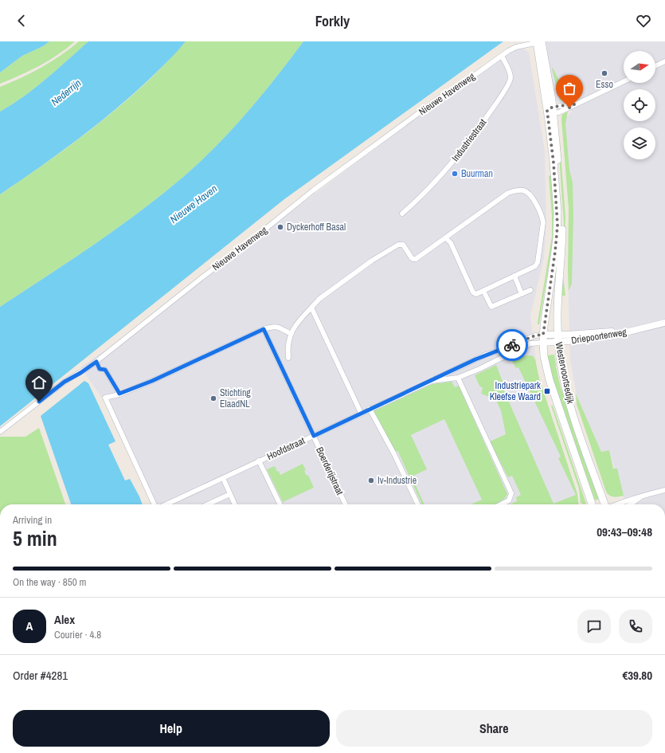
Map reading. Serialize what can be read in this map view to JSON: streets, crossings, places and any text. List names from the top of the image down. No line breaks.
{"streets":{"main road":["Westervoortsedijk"],"street":["Nieuwe Havenweg","Industriestraat","Driepoortenweg","Hoofdstraat","Boerderijstraat"]},"crossings":[["Nieuwe Havenweg","Industriestraat"],["Nieuwe Havenweg","Westervoortsedijk"],["Driepoortenweg","Westervoortsedijk"],["Westervoortsedijk","Hoofdstraat"],["Hoofdstraat","Boerderijstraat"]],"water":["Nederrijn","Nieuwe Haven"],"places":{"other":["Esso","Buurman","Dyckerhoff Basal","Stichting ElaadNL","Iv-Industrie"],"transit":["Industriepark Kleefse Waard"]},"north":"right","page":{"header":"Forkly","heading":["5 min","Arriving in","09:43–09:48"],"panel":["Alex","Courier · 4.8","Order #4281","€39.80"],"bar":"On the way · 850 m","round":"A","buttons":["Help","Share"]}}
